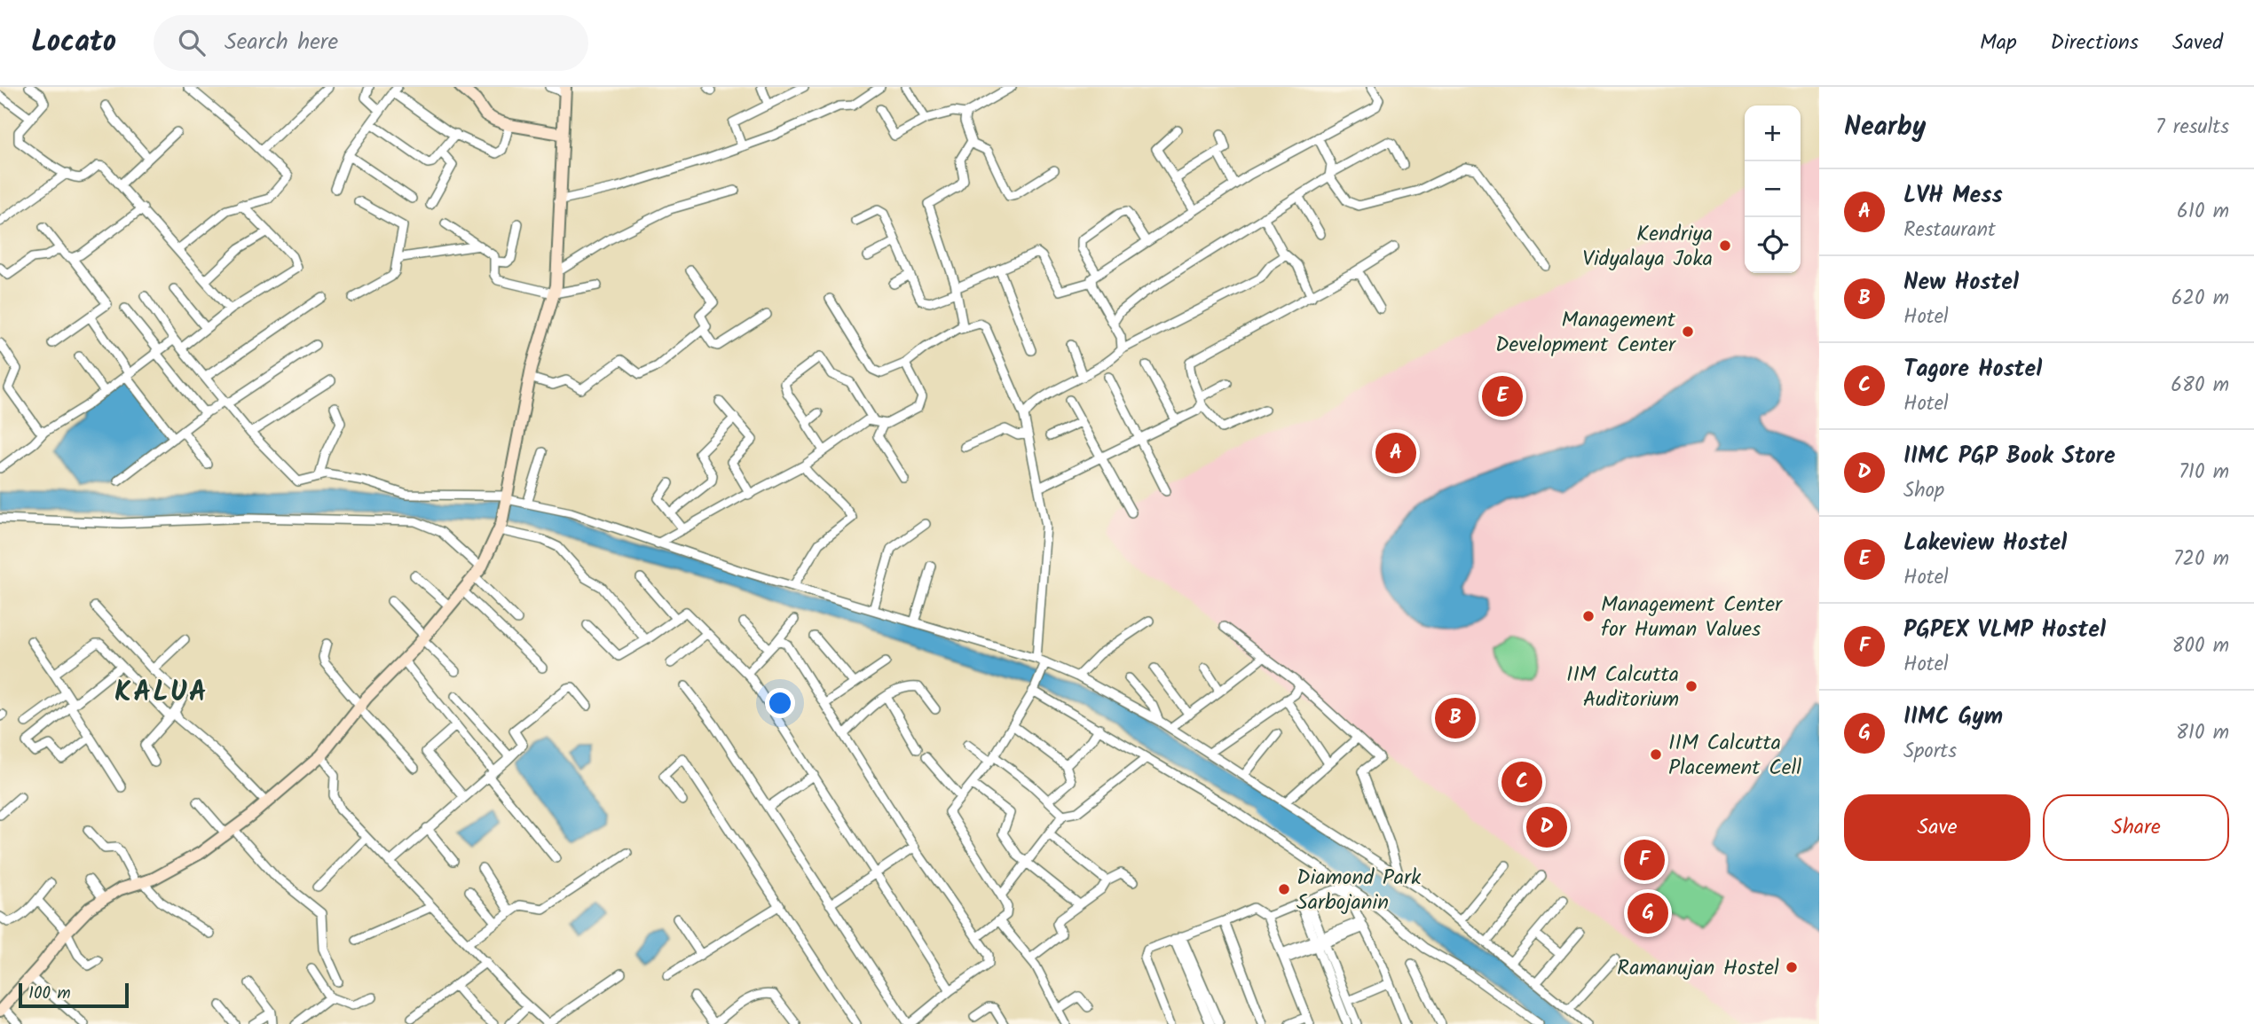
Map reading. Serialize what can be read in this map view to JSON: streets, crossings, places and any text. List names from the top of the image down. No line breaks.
{"districts":["KALUA"],"places":["Kendriya Vidyalaya Joka","Management Development Center","Management Center for Human Values","IIM Calcutta Auditorium","IIM Calcutta Placement Cell","Diamond Park Sarbojanin","Ramanujan Hostel"],"scale_bar":"100 m","page":{"header":"Locato","search":"Search here","nav":["Map","Directions","Saved"],"heading":["Nearby","7 results"],"map_buttons":["+","−"],"list":[{"mark":"A","name":"LVH Mess","note":"Restaurant","value":"610 m"},{"mark":"B","name":"New Hostel","note":"Hotel","value":"620 m"},{"mark":"C","name":"Tagore Hostel","note":"Hotel","value":"680 m"},{"mark":"D","name":"IIMC PGP Book Store","note":"Shop","value":"710 m"},{"mark":"E","name":"Lakeview Hostel","note":"Hotel","value":"720 m"},{"mark":"F","name":"PGPEX VLMP Hostel","note":"Hotel","value":"800 m"},{"mark":"G","name":"IIMC Gym","note":"Sports","value":"810 m"}],"pins":["E","A","B","C","D","F","G"],"buttons":["Save","Share"],"scale":"100 m"}}
